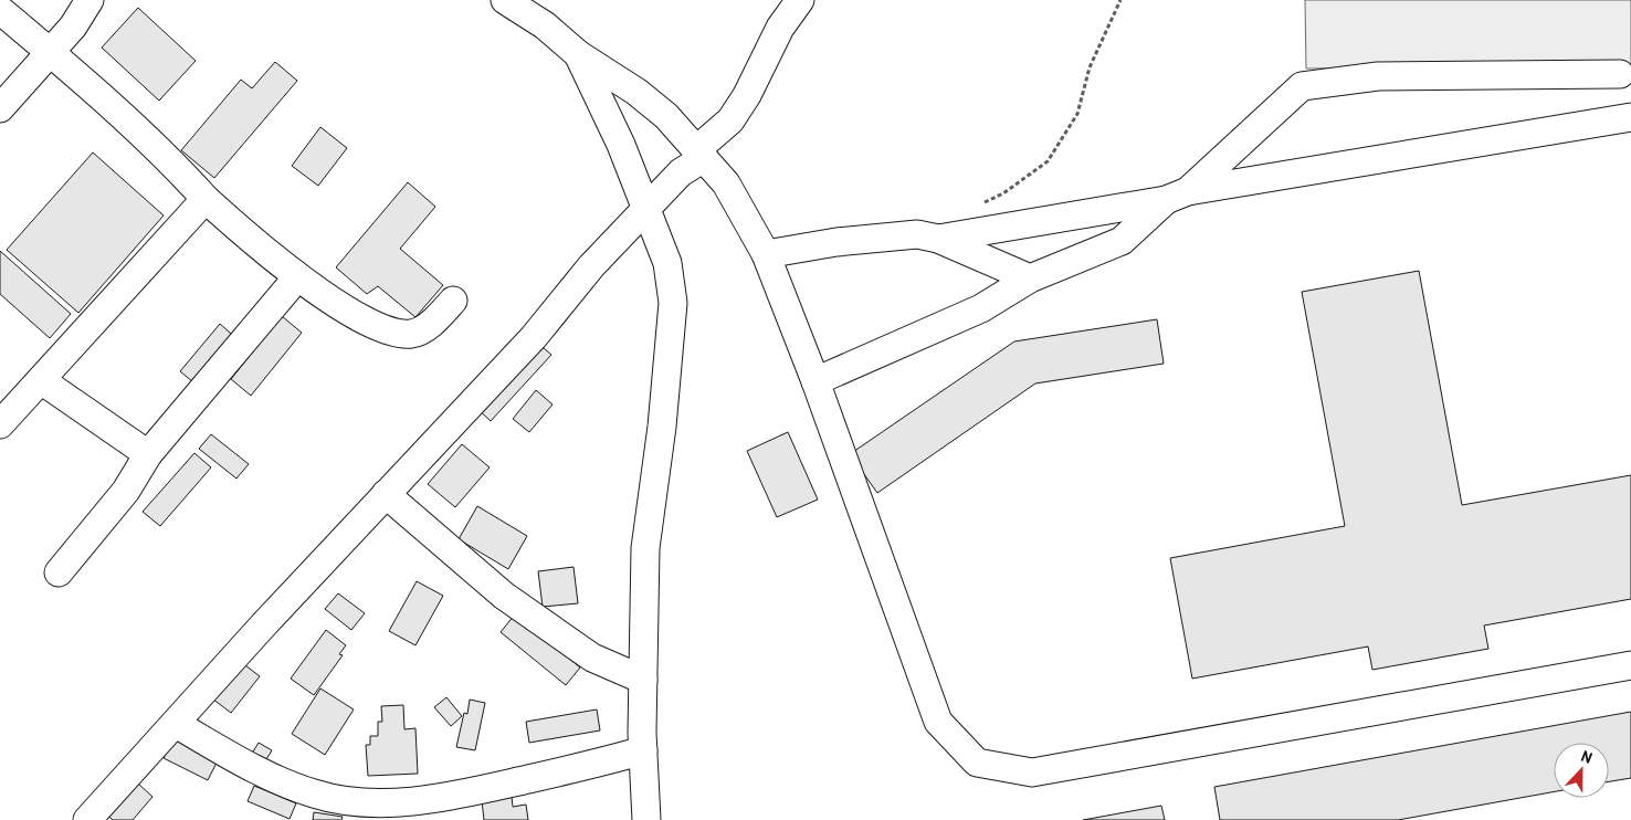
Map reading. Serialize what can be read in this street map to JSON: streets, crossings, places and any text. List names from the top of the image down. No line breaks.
{"north":"top"}
